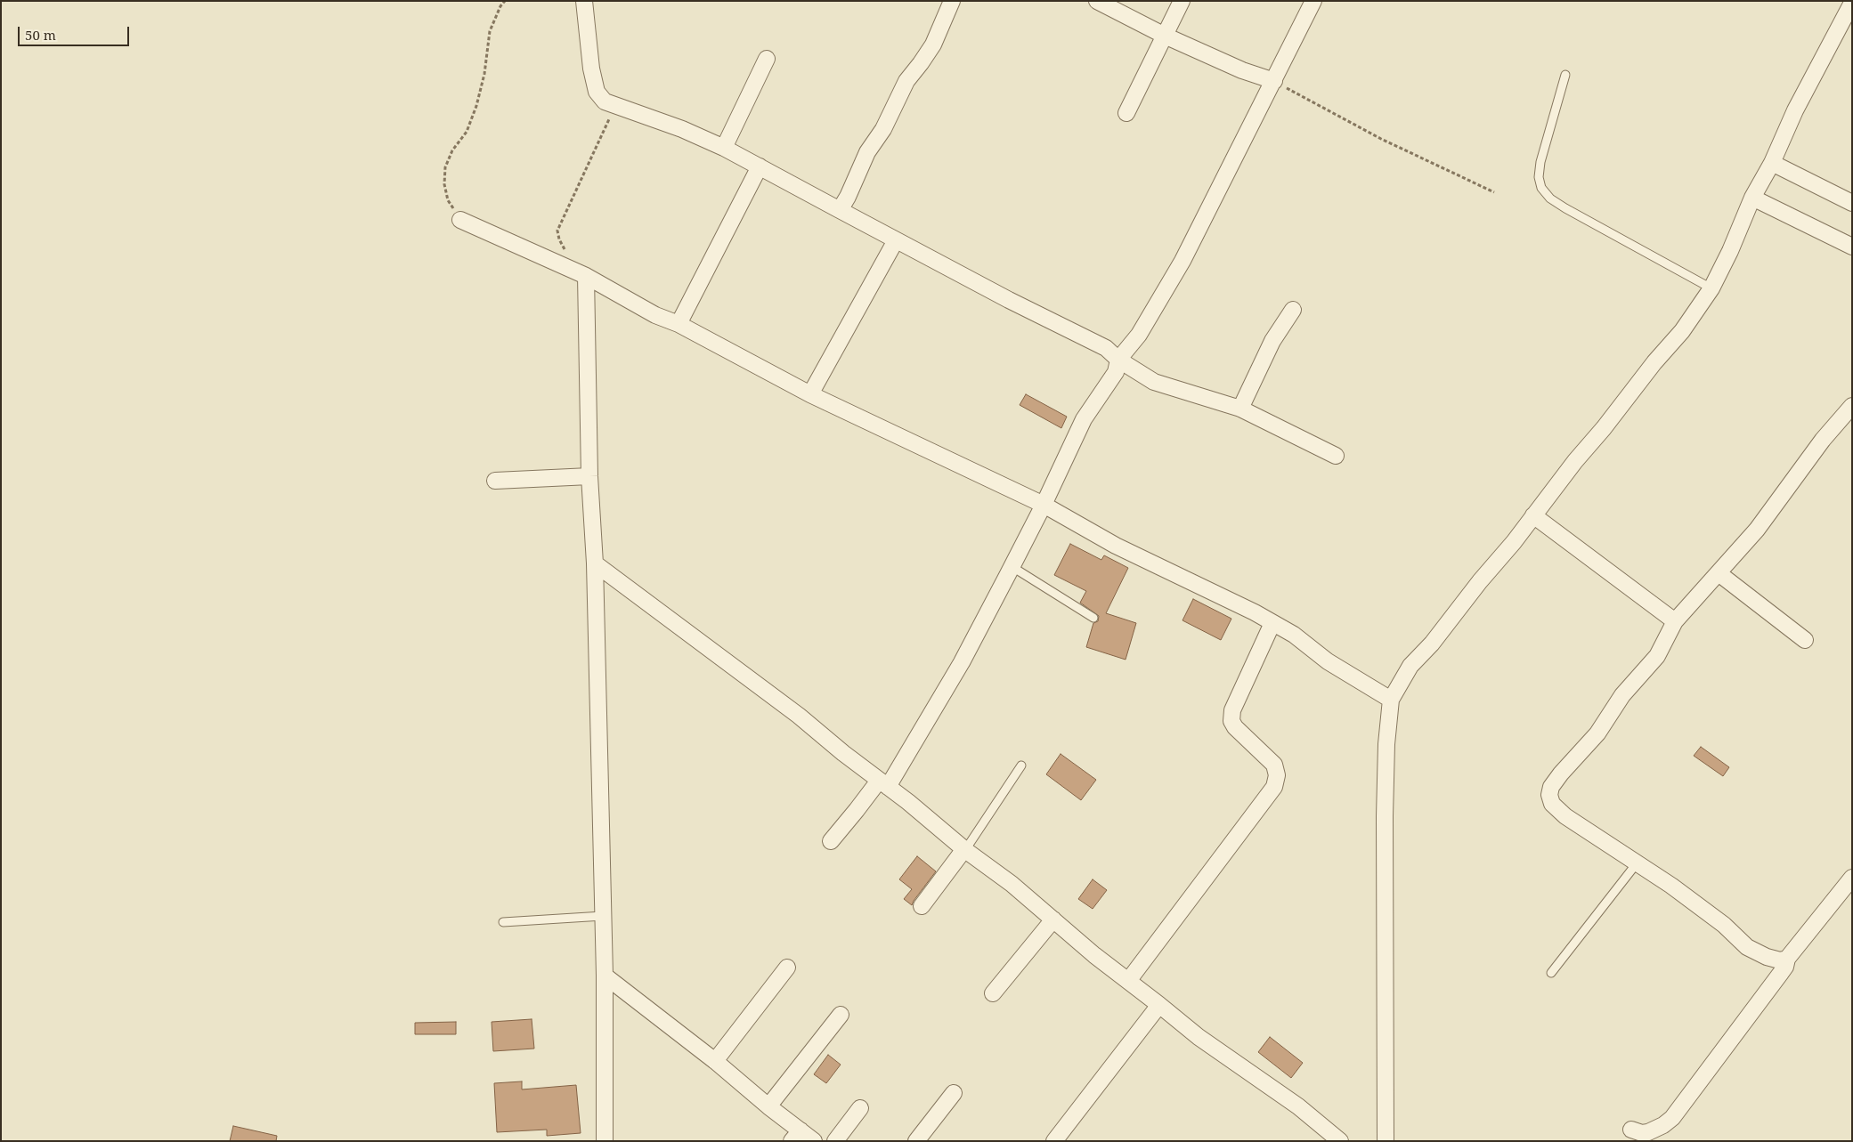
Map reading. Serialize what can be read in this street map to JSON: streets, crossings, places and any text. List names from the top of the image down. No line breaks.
{"scale_bar":"50 m"}
